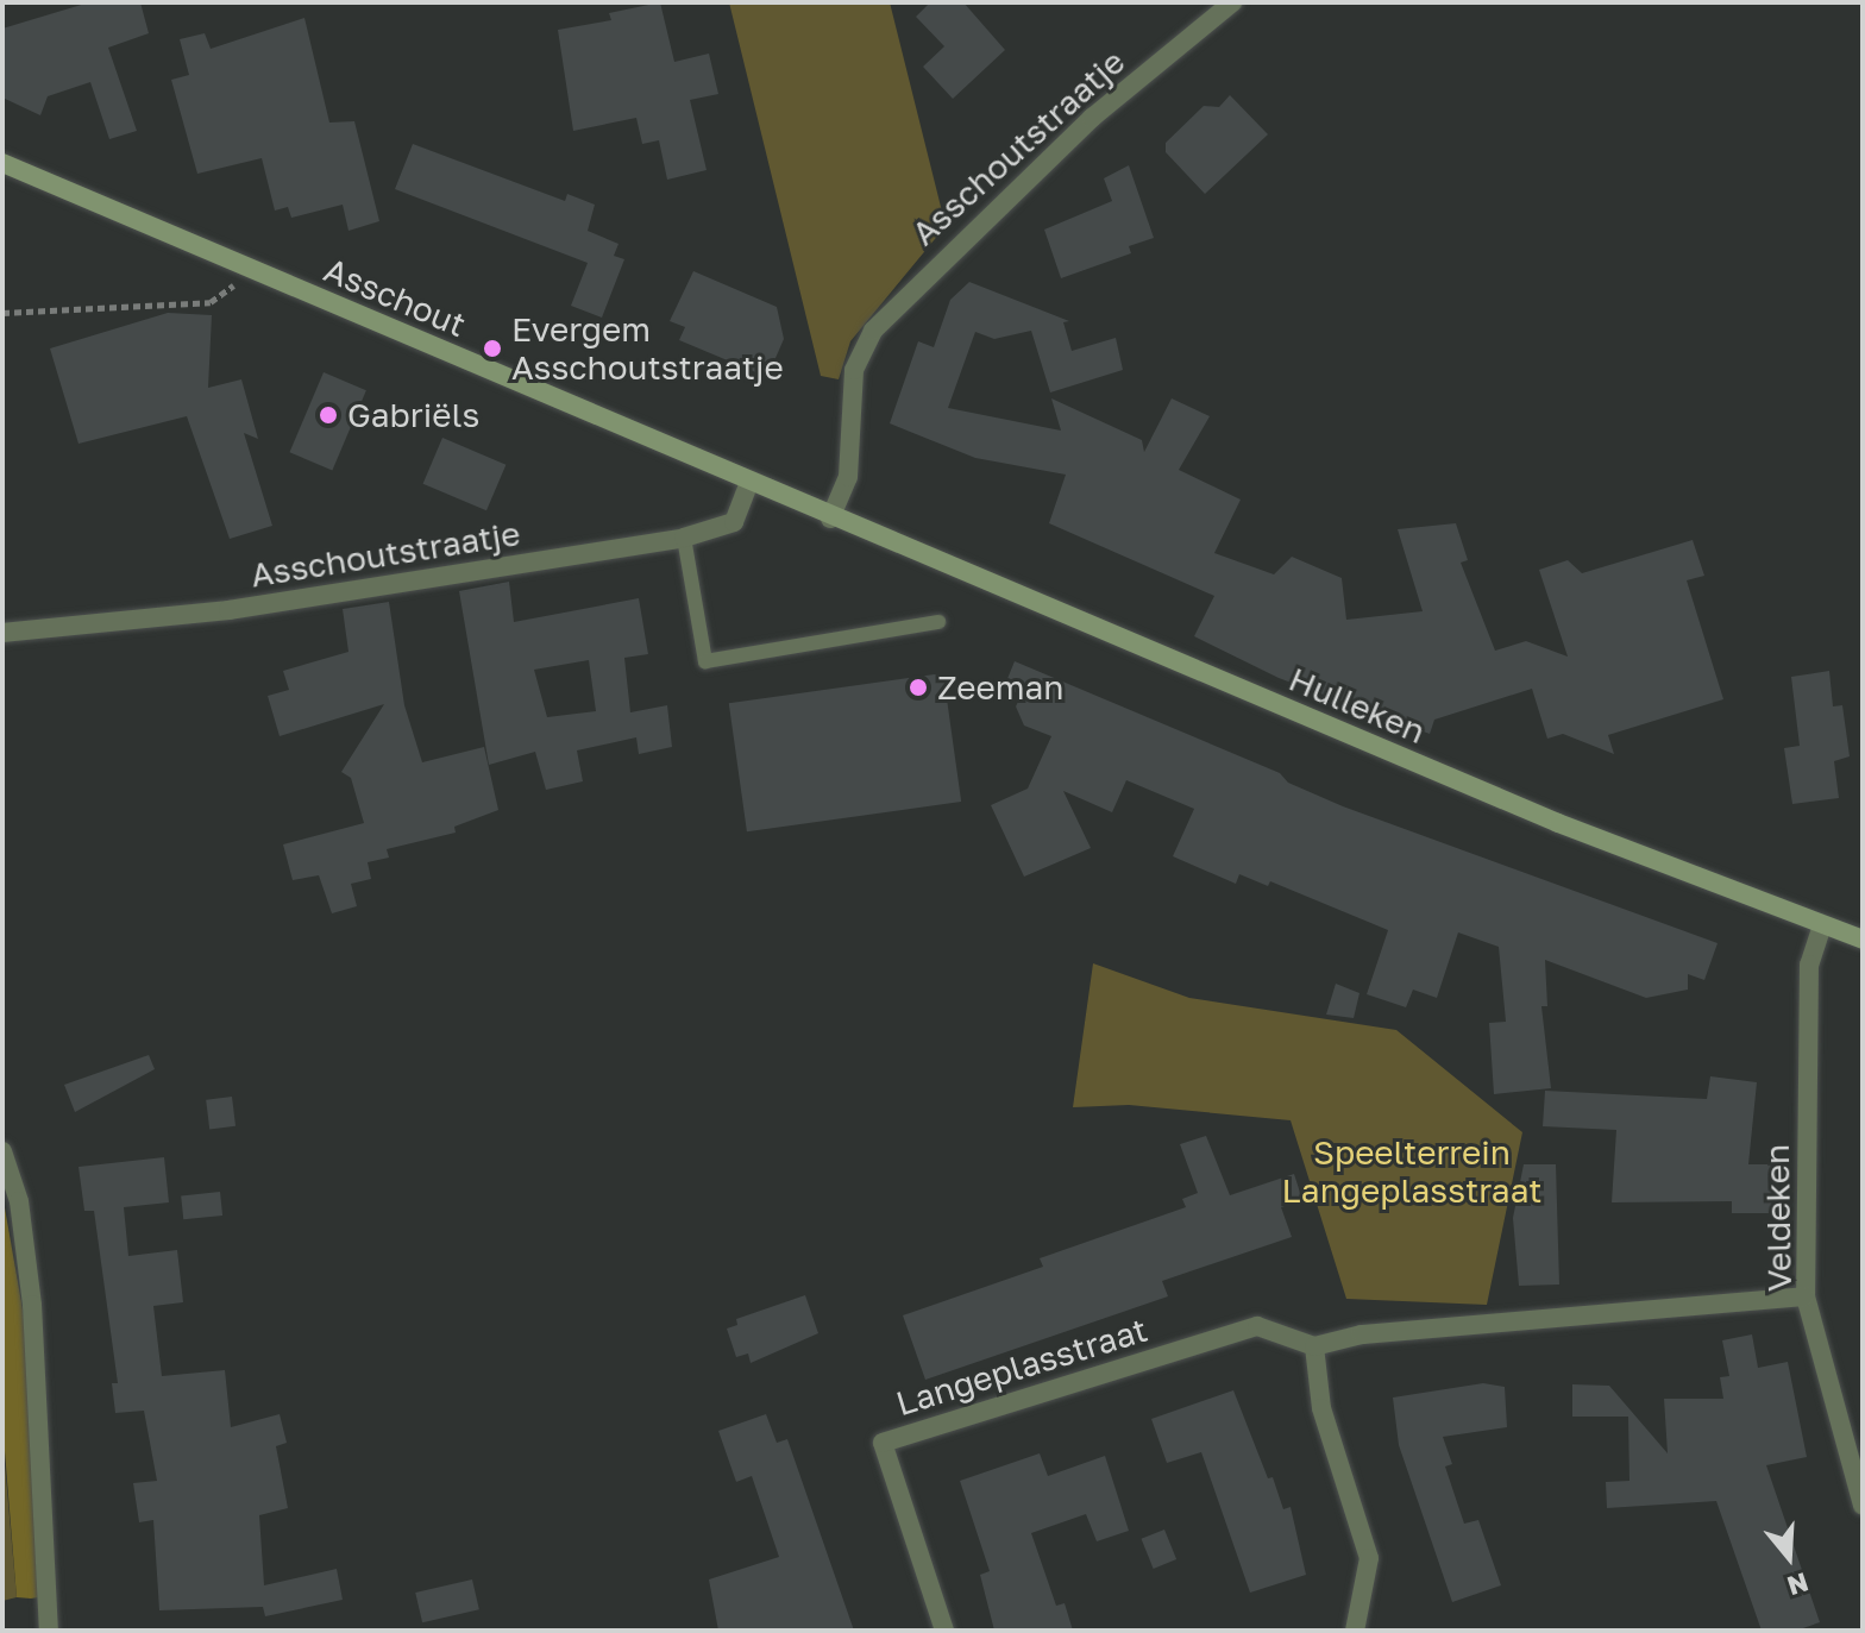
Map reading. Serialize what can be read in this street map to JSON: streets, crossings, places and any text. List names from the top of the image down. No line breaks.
{"streets":{"main road":["Asschout","Hulleken"],"street":["Asschoutstraatje","Veldeken","Langeplasstraat"]},"crossings":[["Asschoutstraatje","Asschout"],["Asschoutstraatje","Hulleken"],["Asschout","Hulleken"],["Hulleken","Veldeken"]],"parks":["Speelterrein Langeplasstraat"],"places":["Evergem Asschoutstraatje","Gabriëls","Zeeman"],"north":"bottom"}
